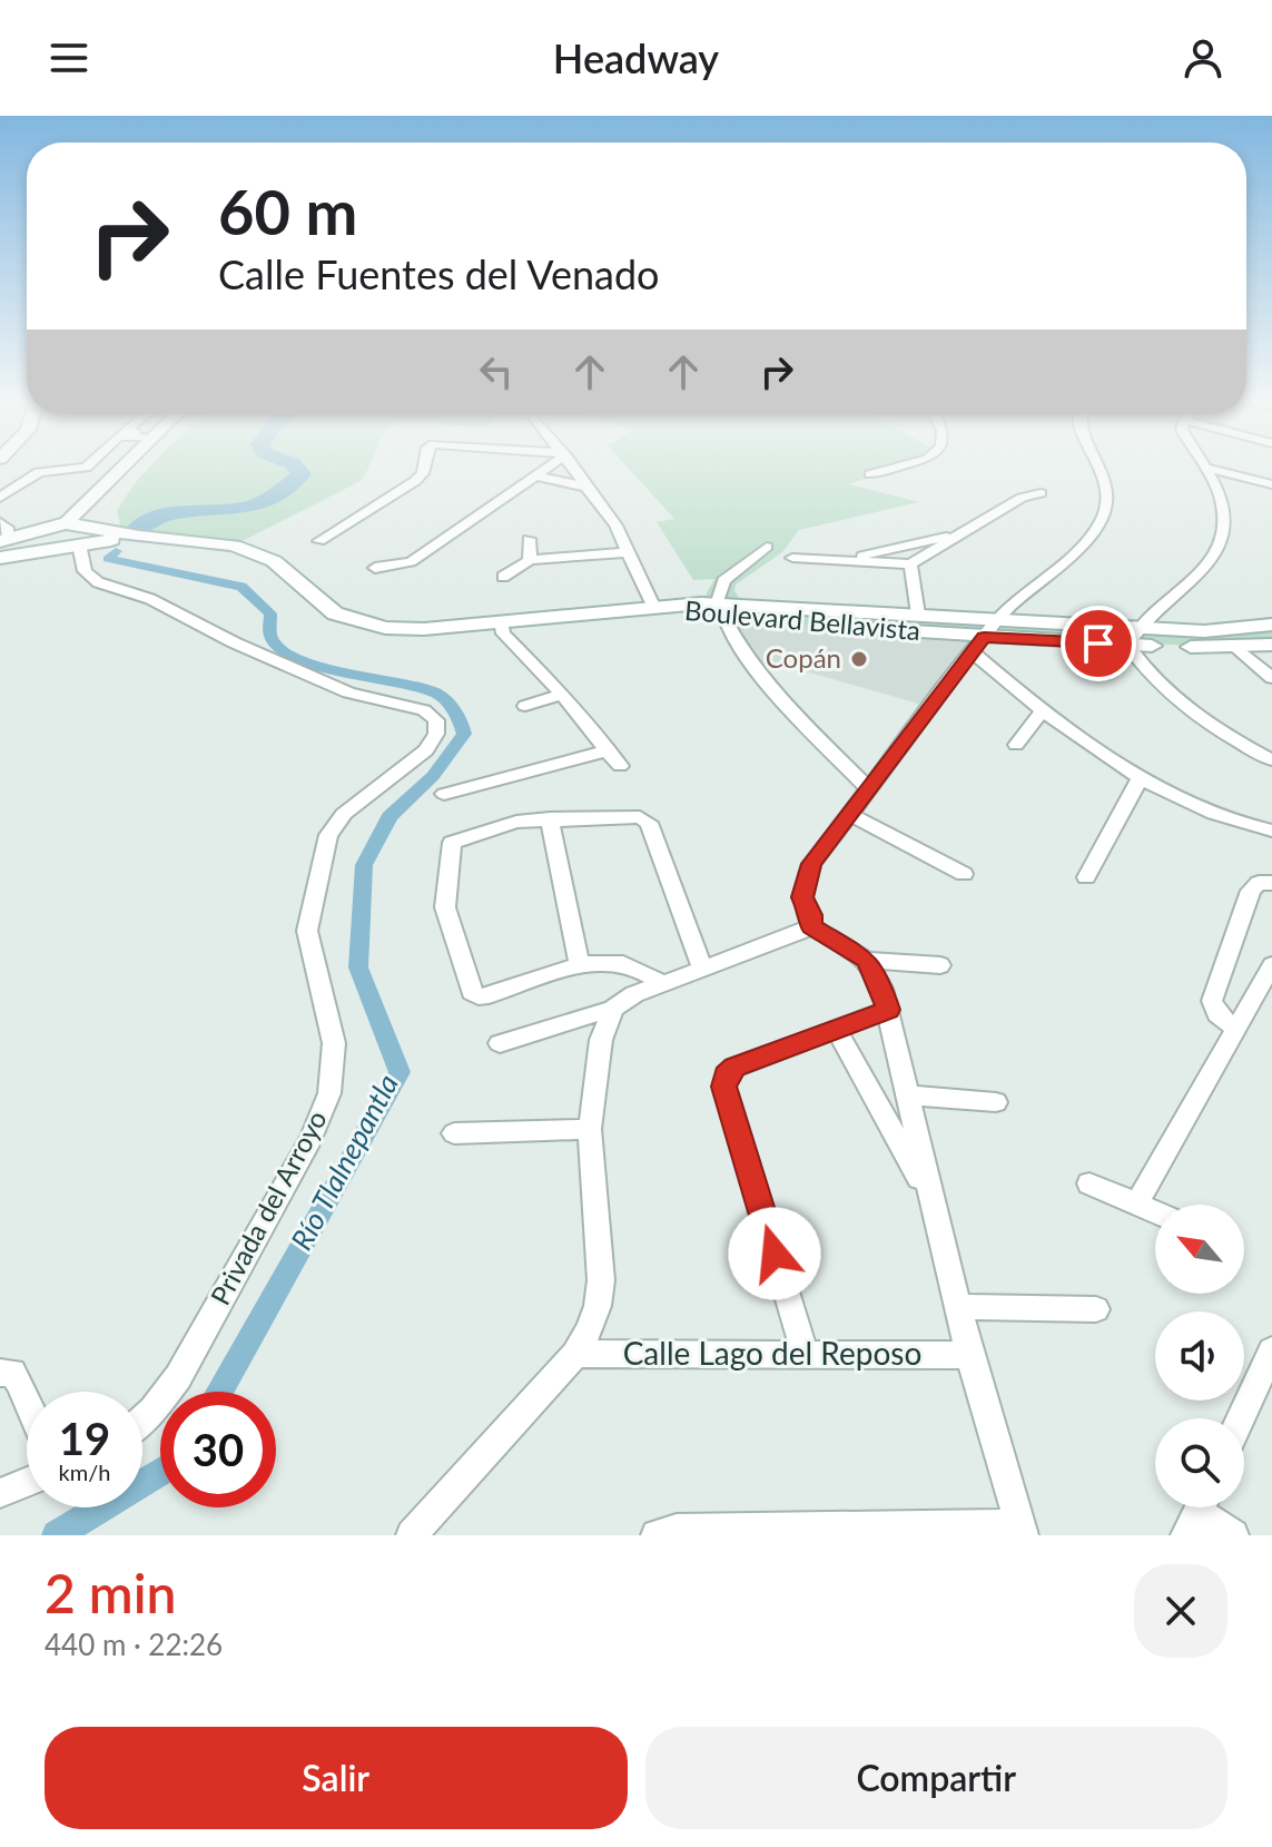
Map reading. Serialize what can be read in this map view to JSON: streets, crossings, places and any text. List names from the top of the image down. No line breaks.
{"streets":{"main road":["Boulevard Bellavista"],"street":["Privada del Arroyo","Calle Lago del Reposo"]},"crossings":[["Boulevard Bellavista","Privada del Arroyo"]],"water":["Río Tlalnepantla"],"places":["Copán"],"north":"top left","page":{"header":"Headway","turn":["60 m","Calle Fuentes del Venado"],"speed":"19 km/h","limit":"30","heading":["2 min","440 m · 22:26"],"buttons":["Salir","Compartir"]}}
